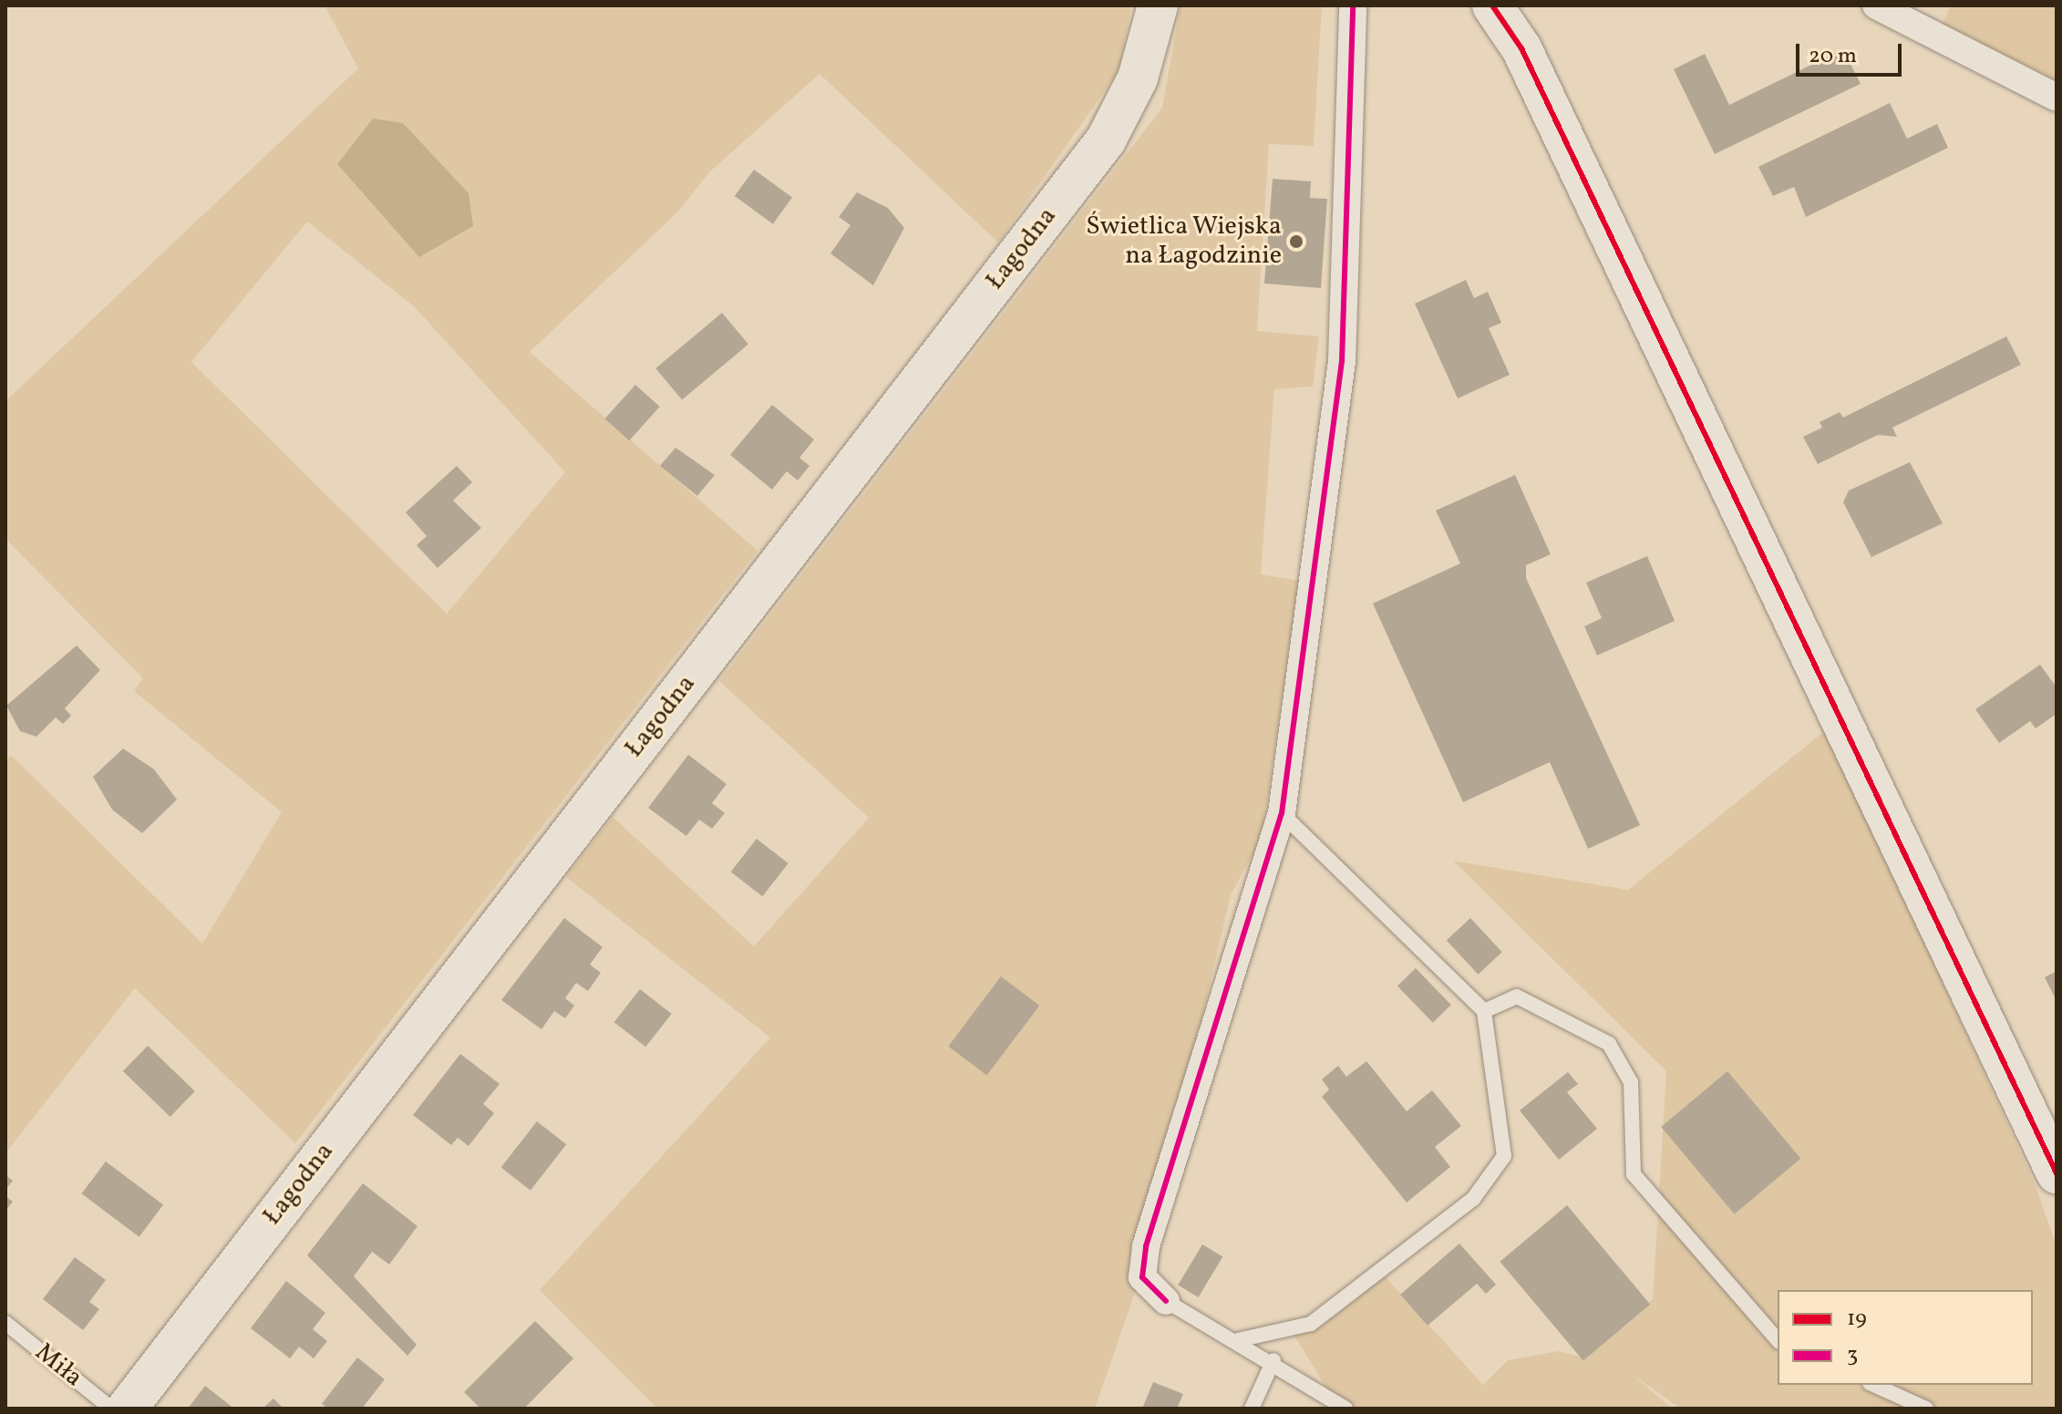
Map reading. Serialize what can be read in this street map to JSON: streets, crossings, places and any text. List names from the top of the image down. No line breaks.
{"streets":{"street":["Łagodna"],"lane":["Miła"]},"places":["Świetlica Wiejska na Łagodzinie"],"lines":["transit line 19","transit line 3"],"legend":["19","3"],"scale_bar":"20 m"}
